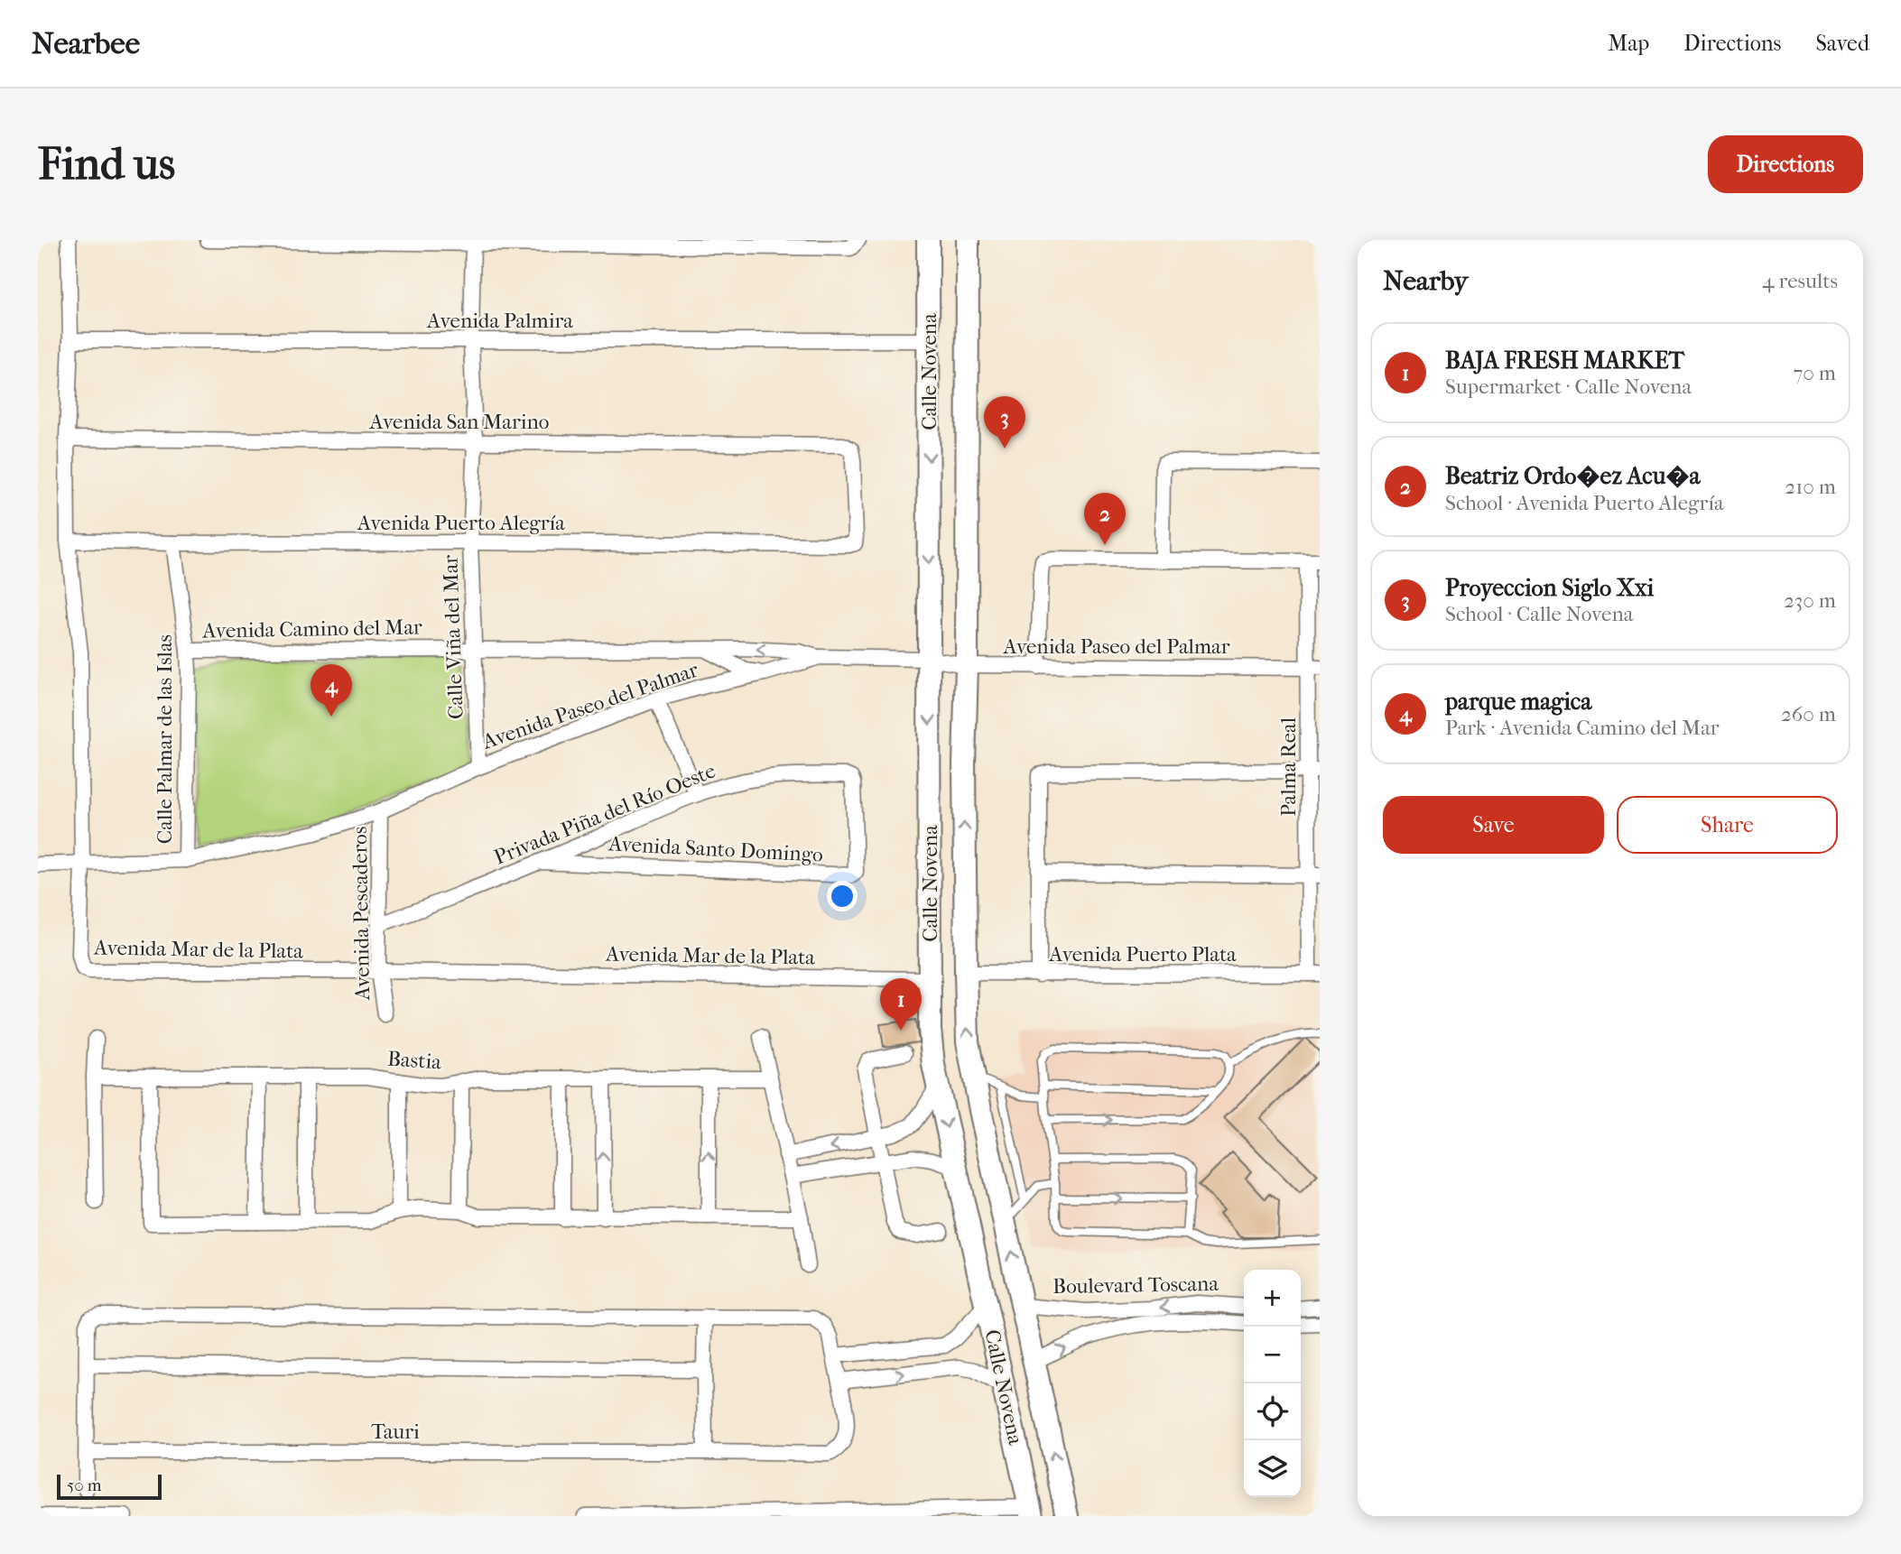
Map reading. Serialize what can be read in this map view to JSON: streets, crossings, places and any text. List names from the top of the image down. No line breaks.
{"streets":{"main road":["Calle Novena"],"street":["Avenida Palmira","Avenida San Marino","Avenida Puerto Alegría","Avenida Camino del Mar","Calle Viña del Mar","Avenida Paseo del Palmar","Calle Palmar de las Islas","Palma Real","Privada Piña del Río Oeste","Avenida Santo Domingo","Avenida Pescaderos","Avenida Mar de la Plata","Avenida Puerto Plata","Bastia","Boulevard Toscana","Tauri"]},"crossings":[["Avenida Palmira","Calle Novena"],["Avenida Palmira","Calle Viña del Mar"],["Avenida Palmira","Avenida Mar de la Plata"],["Calle Novena","Avenida Paseo del Palmar"],["Calle Novena","Avenida Mar de la Plata"],["Calle Novena","Avenida Puerto Plata"],["Calle Novena","Boulevard Toscana"],["Avenida San Marino","Avenida Puerto Alegría"],["Avenida San Marino","Calle Viña del Mar"],["Avenida San Marino","Avenida Mar de la Plata"],["Avenida Puerto Alegría","Calle Viña del Mar"],["Avenida Puerto Alegría","Calle Palmar de las Islas"],["Avenida Puerto Alegría","Avenida Mar de la Plata"],["Avenida Camino del Mar","Calle Viña del Mar"],["Avenida Camino del Mar","Avenida Paseo del Palmar"],["Avenida Camino del Mar","Calle Palmar de las Islas"],["Calle Viña del Mar","Avenida Paseo del Palmar"],["Avenida Paseo del Palmar","Calle Palmar de las Islas"],["Avenida Paseo del Palmar","Palma Real"],["Avenida Paseo del Palmar","Avenida Pescaderos"],["Avenida Paseo del Palmar","Avenida Mar de la Plata"],["Palma Real","Avenida Puerto Plata"],["Privada Piña del Río Oeste","Avenida Santo Domingo"],["Privada Piña del Río Oeste","Avenida Pescaderos"],["Avenida Pescaderos","Avenida Mar de la Plata"]],"scale_bar":"50 m","page":{"header":"Nearbee","nav":["Map","Directions","Saved"],"buttons":["Directions",["Save","Share"]],"title":"Find us","heading":["Nearby","4 results"],"list":[{"mark":"1","name":"BAJA FRESH MARKET","note":"Supermarket · Calle Novena","value":"70 m"},{"mark":"2","name":"Beatriz Ordo�ez Acu�a","note":"School · Avenida Puerto Alegría","value":"210 m"},{"mark":"3","name":"Proyeccion Siglo Xxi","note":"School · Calle Novena","value":"230 m"},{"mark":"4","name":"parque magica","note":"Park · Avenida Camino del Mar","value":"260 m"}],"pins":["3","2","4","1"],"map_buttons":["+","−"],"scale":"50 m"}}
